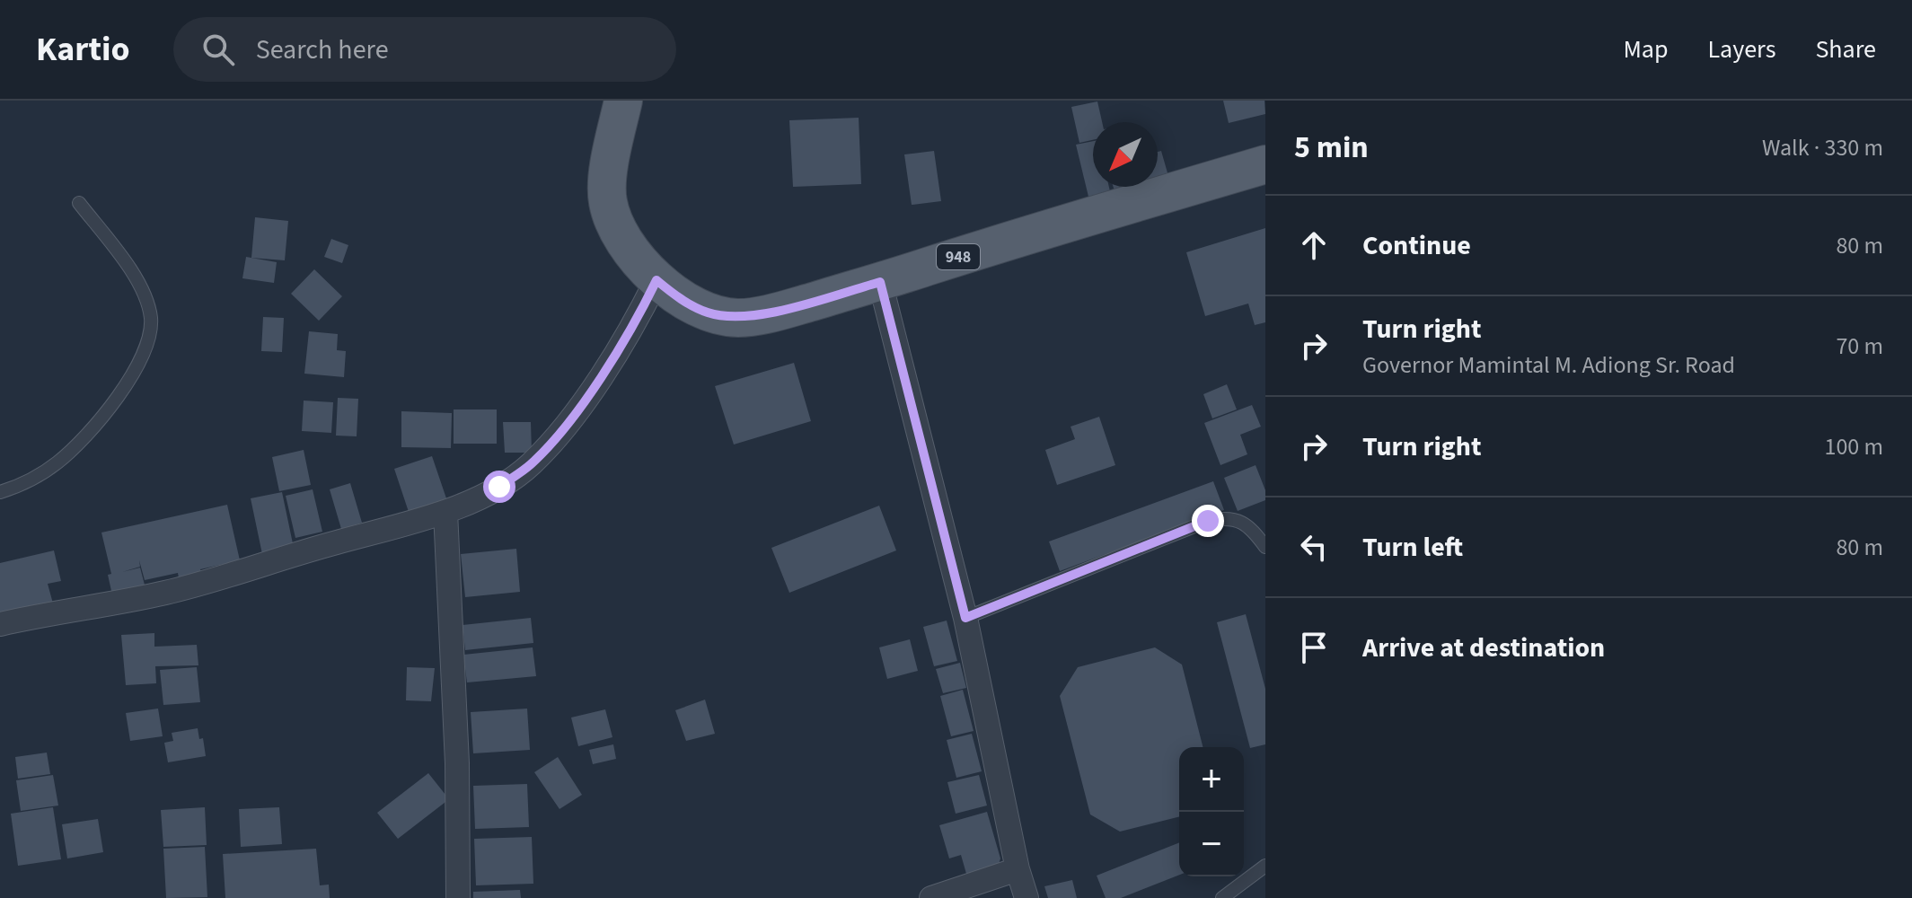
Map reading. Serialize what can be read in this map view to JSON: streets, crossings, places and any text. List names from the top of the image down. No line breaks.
{"streets":{"main road":["948"]},"north":"bottom left","page":{"header":"Kartio","search":"Search here","nav":["Map","Layers","Share"],"heading":["5 min","Walk · 330 m"],"list":[["Continue","80 m"],["Turn right","Governor Mamintal M. Adiong Sr. Road","70 m"],["Turn right","100 m"],["Turn left","80 m"],"Arrive at destination"],"map_buttons":["+","−"]}}
